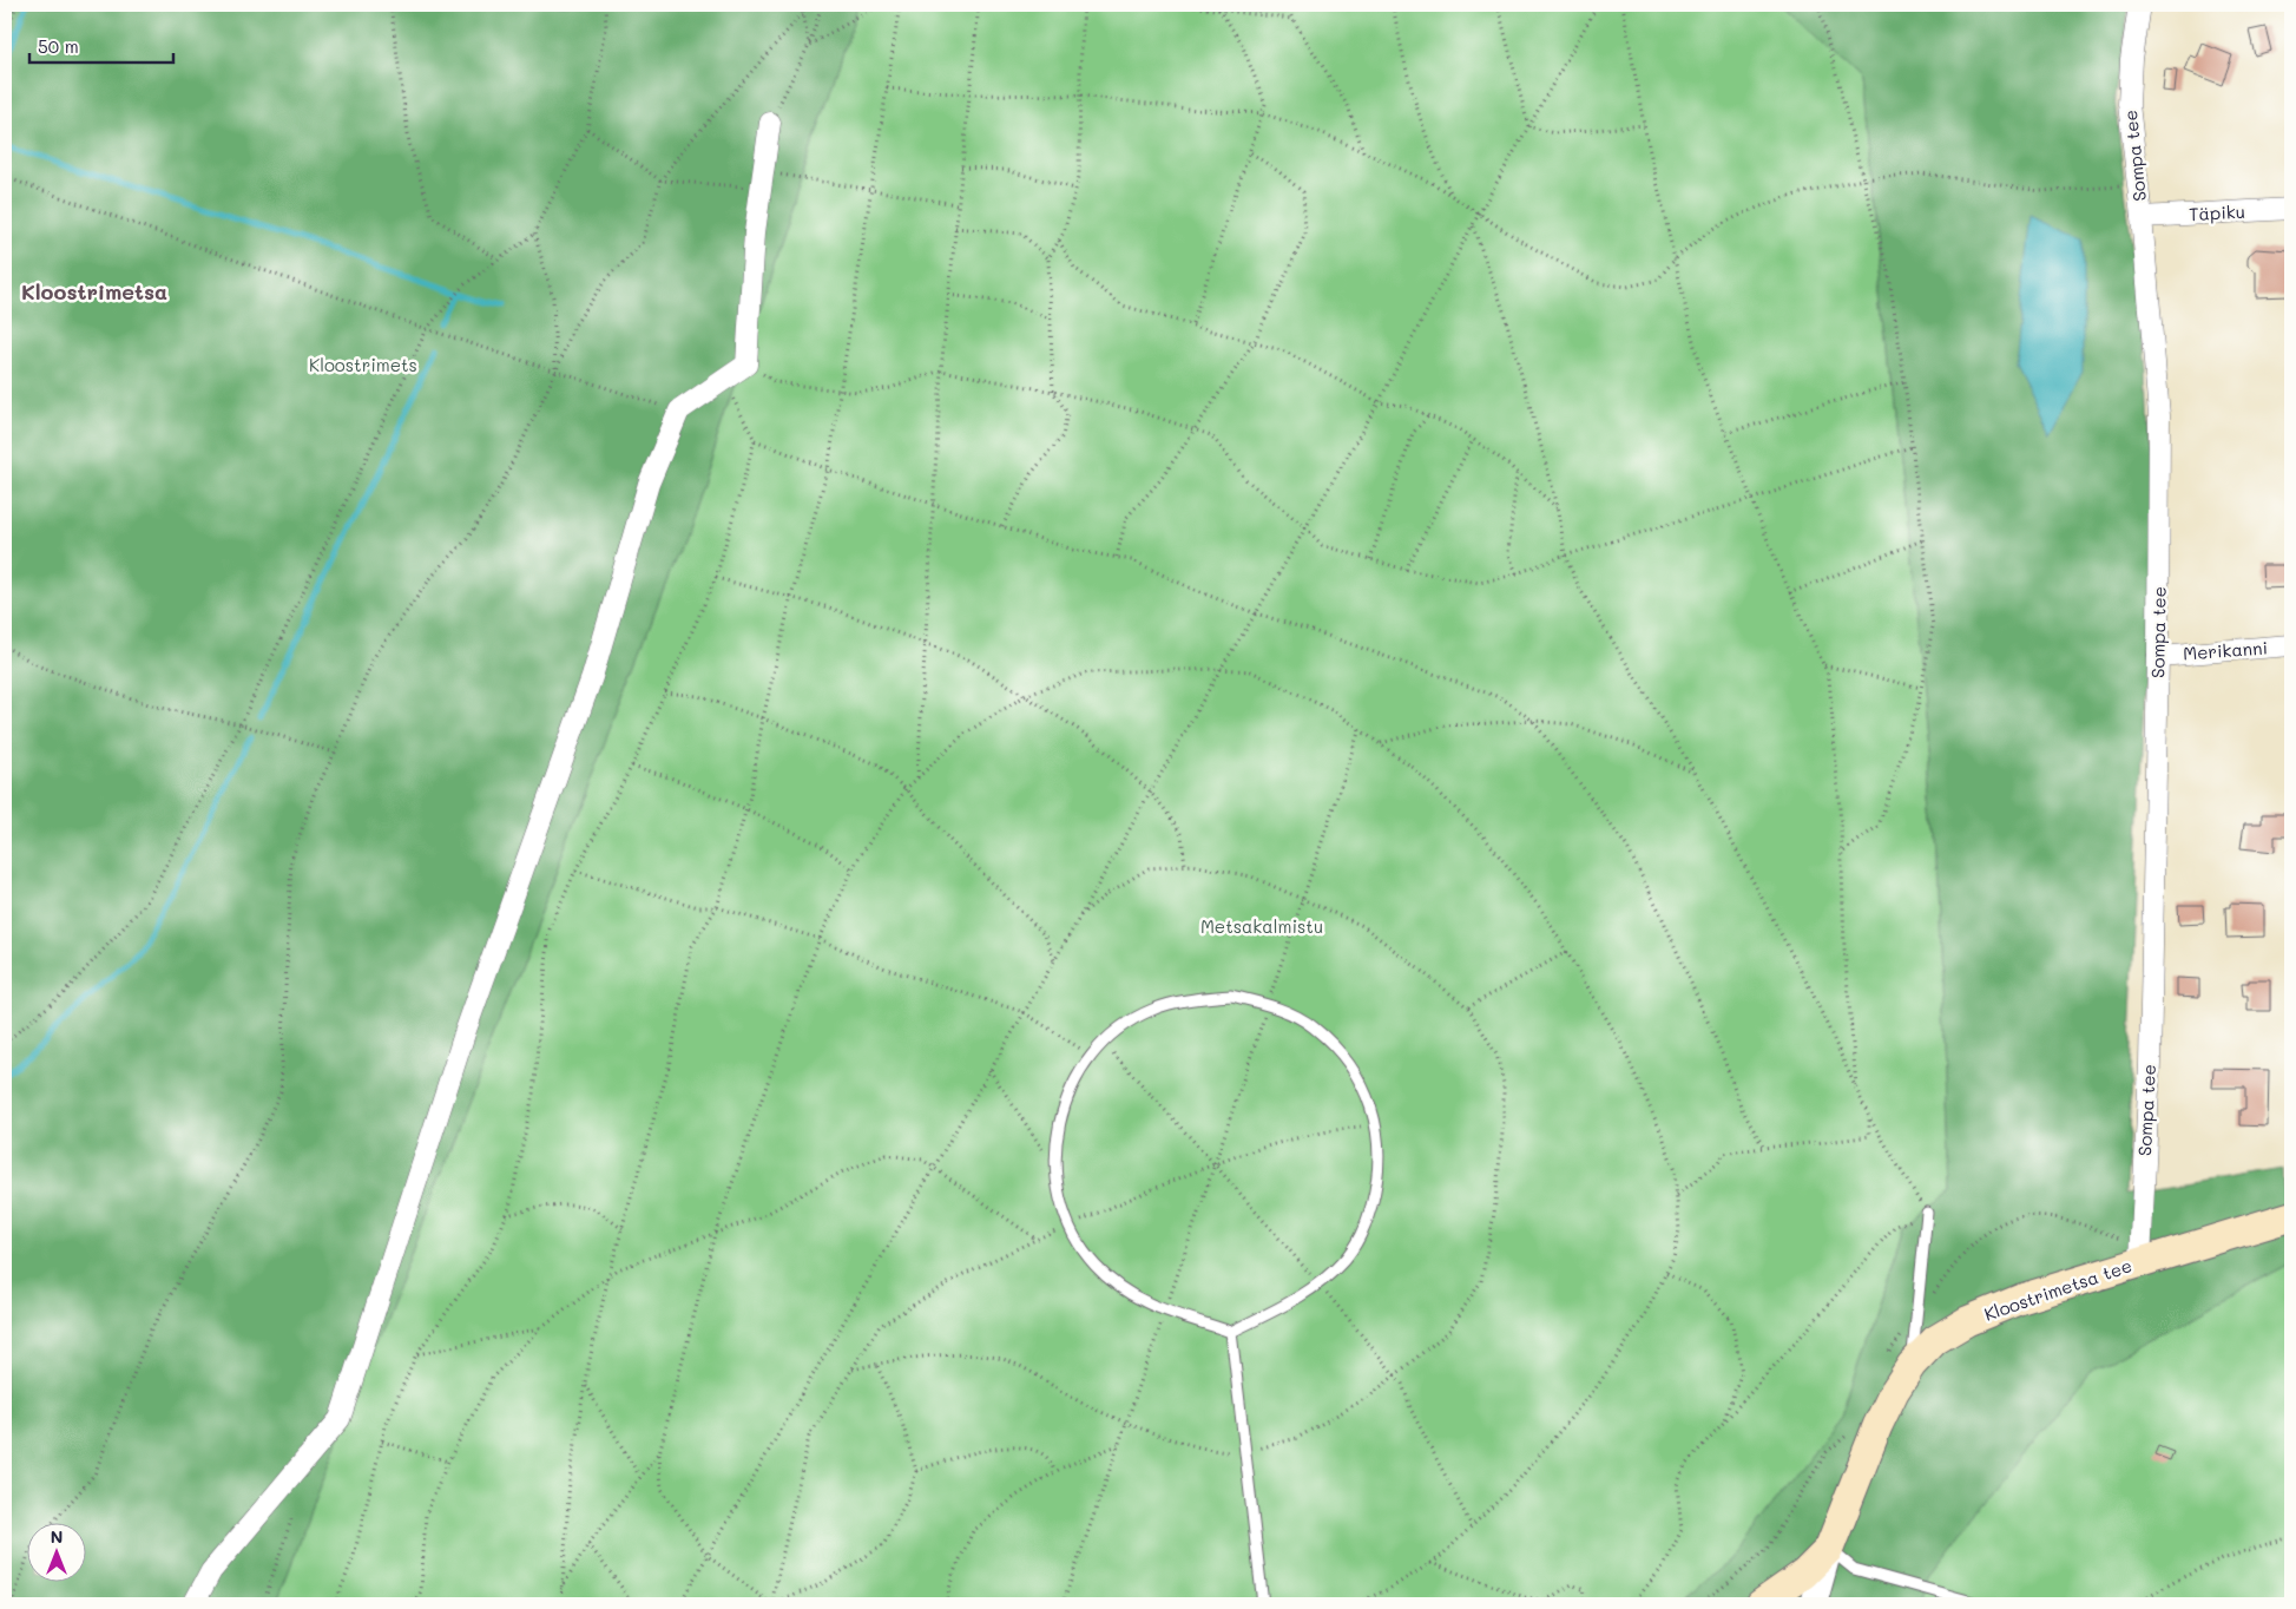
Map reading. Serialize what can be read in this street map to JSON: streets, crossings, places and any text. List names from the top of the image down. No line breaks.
{"streets":{"main road":["Kloostrimetsa tee"],"street":["Sompa tee","Täpiku","Merikanni"]},"crossings":[["Sompa tee","Täpiku"],["Sompa tee","Merikanni"],["Sompa tee","Kloostrimetsa tee"]],"districts":["Kloostrimetsa"],"parks":["Kloostrimets","Metsakalmistu"],"scale_bar":"50 m","north":"top"}
